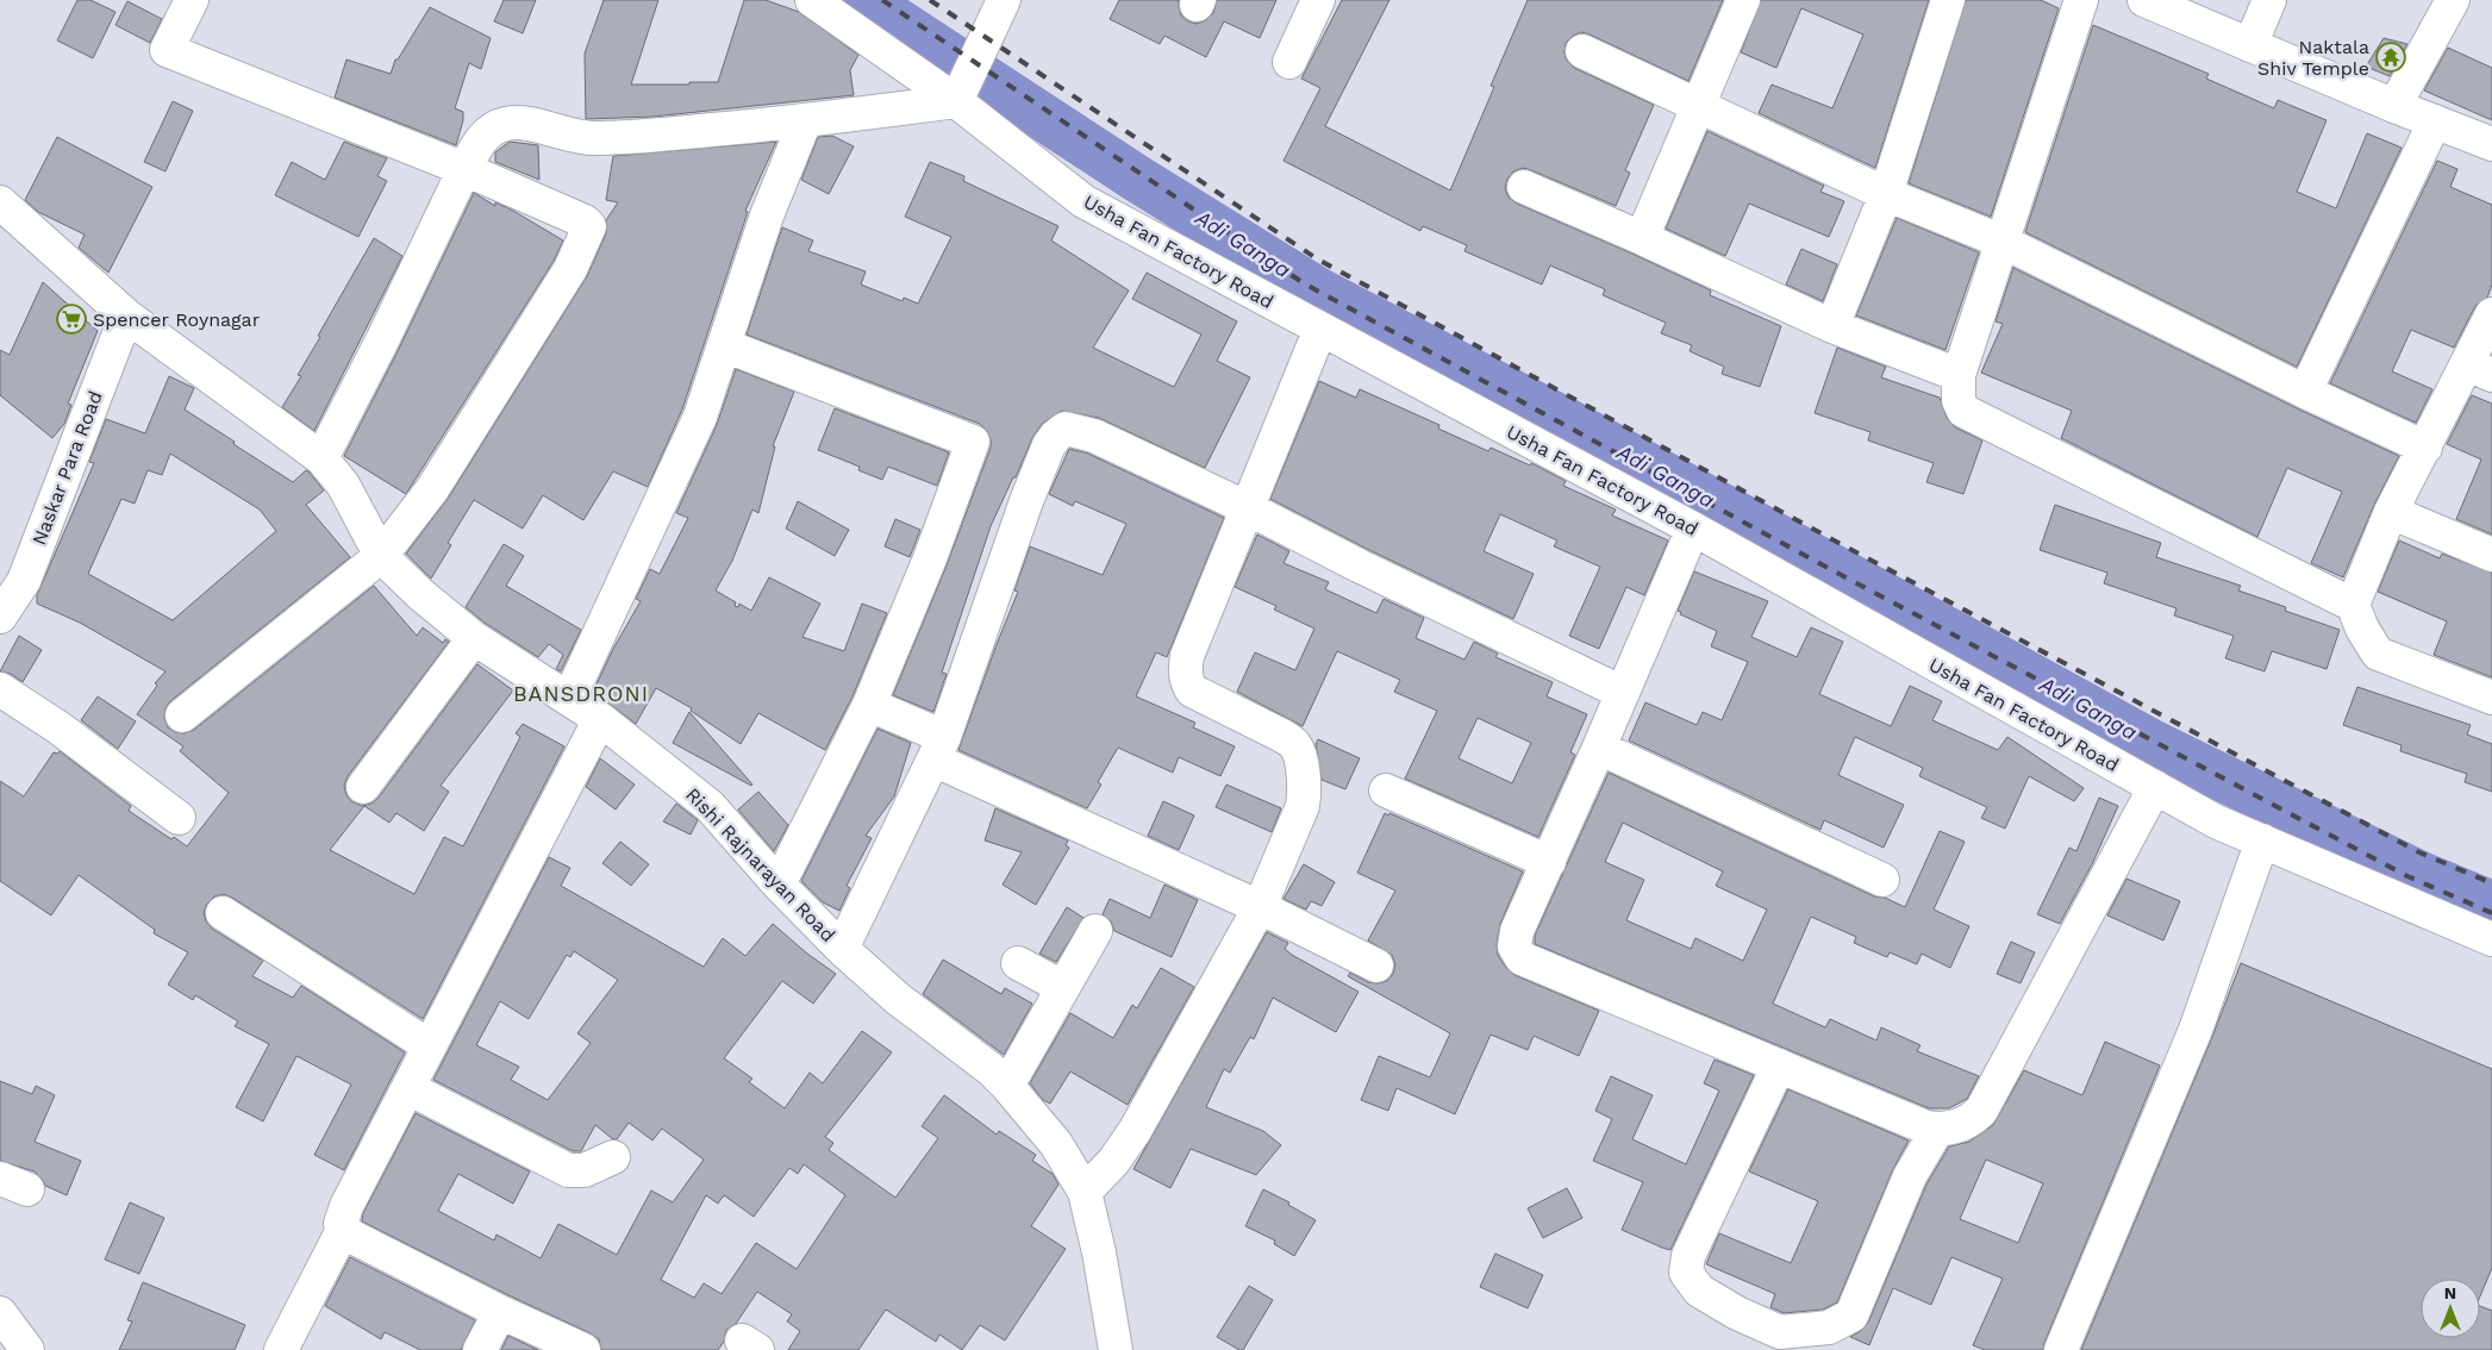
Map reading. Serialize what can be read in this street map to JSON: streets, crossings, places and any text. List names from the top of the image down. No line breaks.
{"streets":{"street":["Usha Fan Factory Road","Naskar Para Road","Rishi Rajnarayan Road"]},"crossings":[["Naskar Para Road","Rishi Rajnarayan Road"]],"districts":["BANSDRONI"],"water":["Adi Ganga"],"places":{"temple":["Naktala Shiv Temple"],"supermarket":["Spencer Roynagar"]},"north":"top"}
